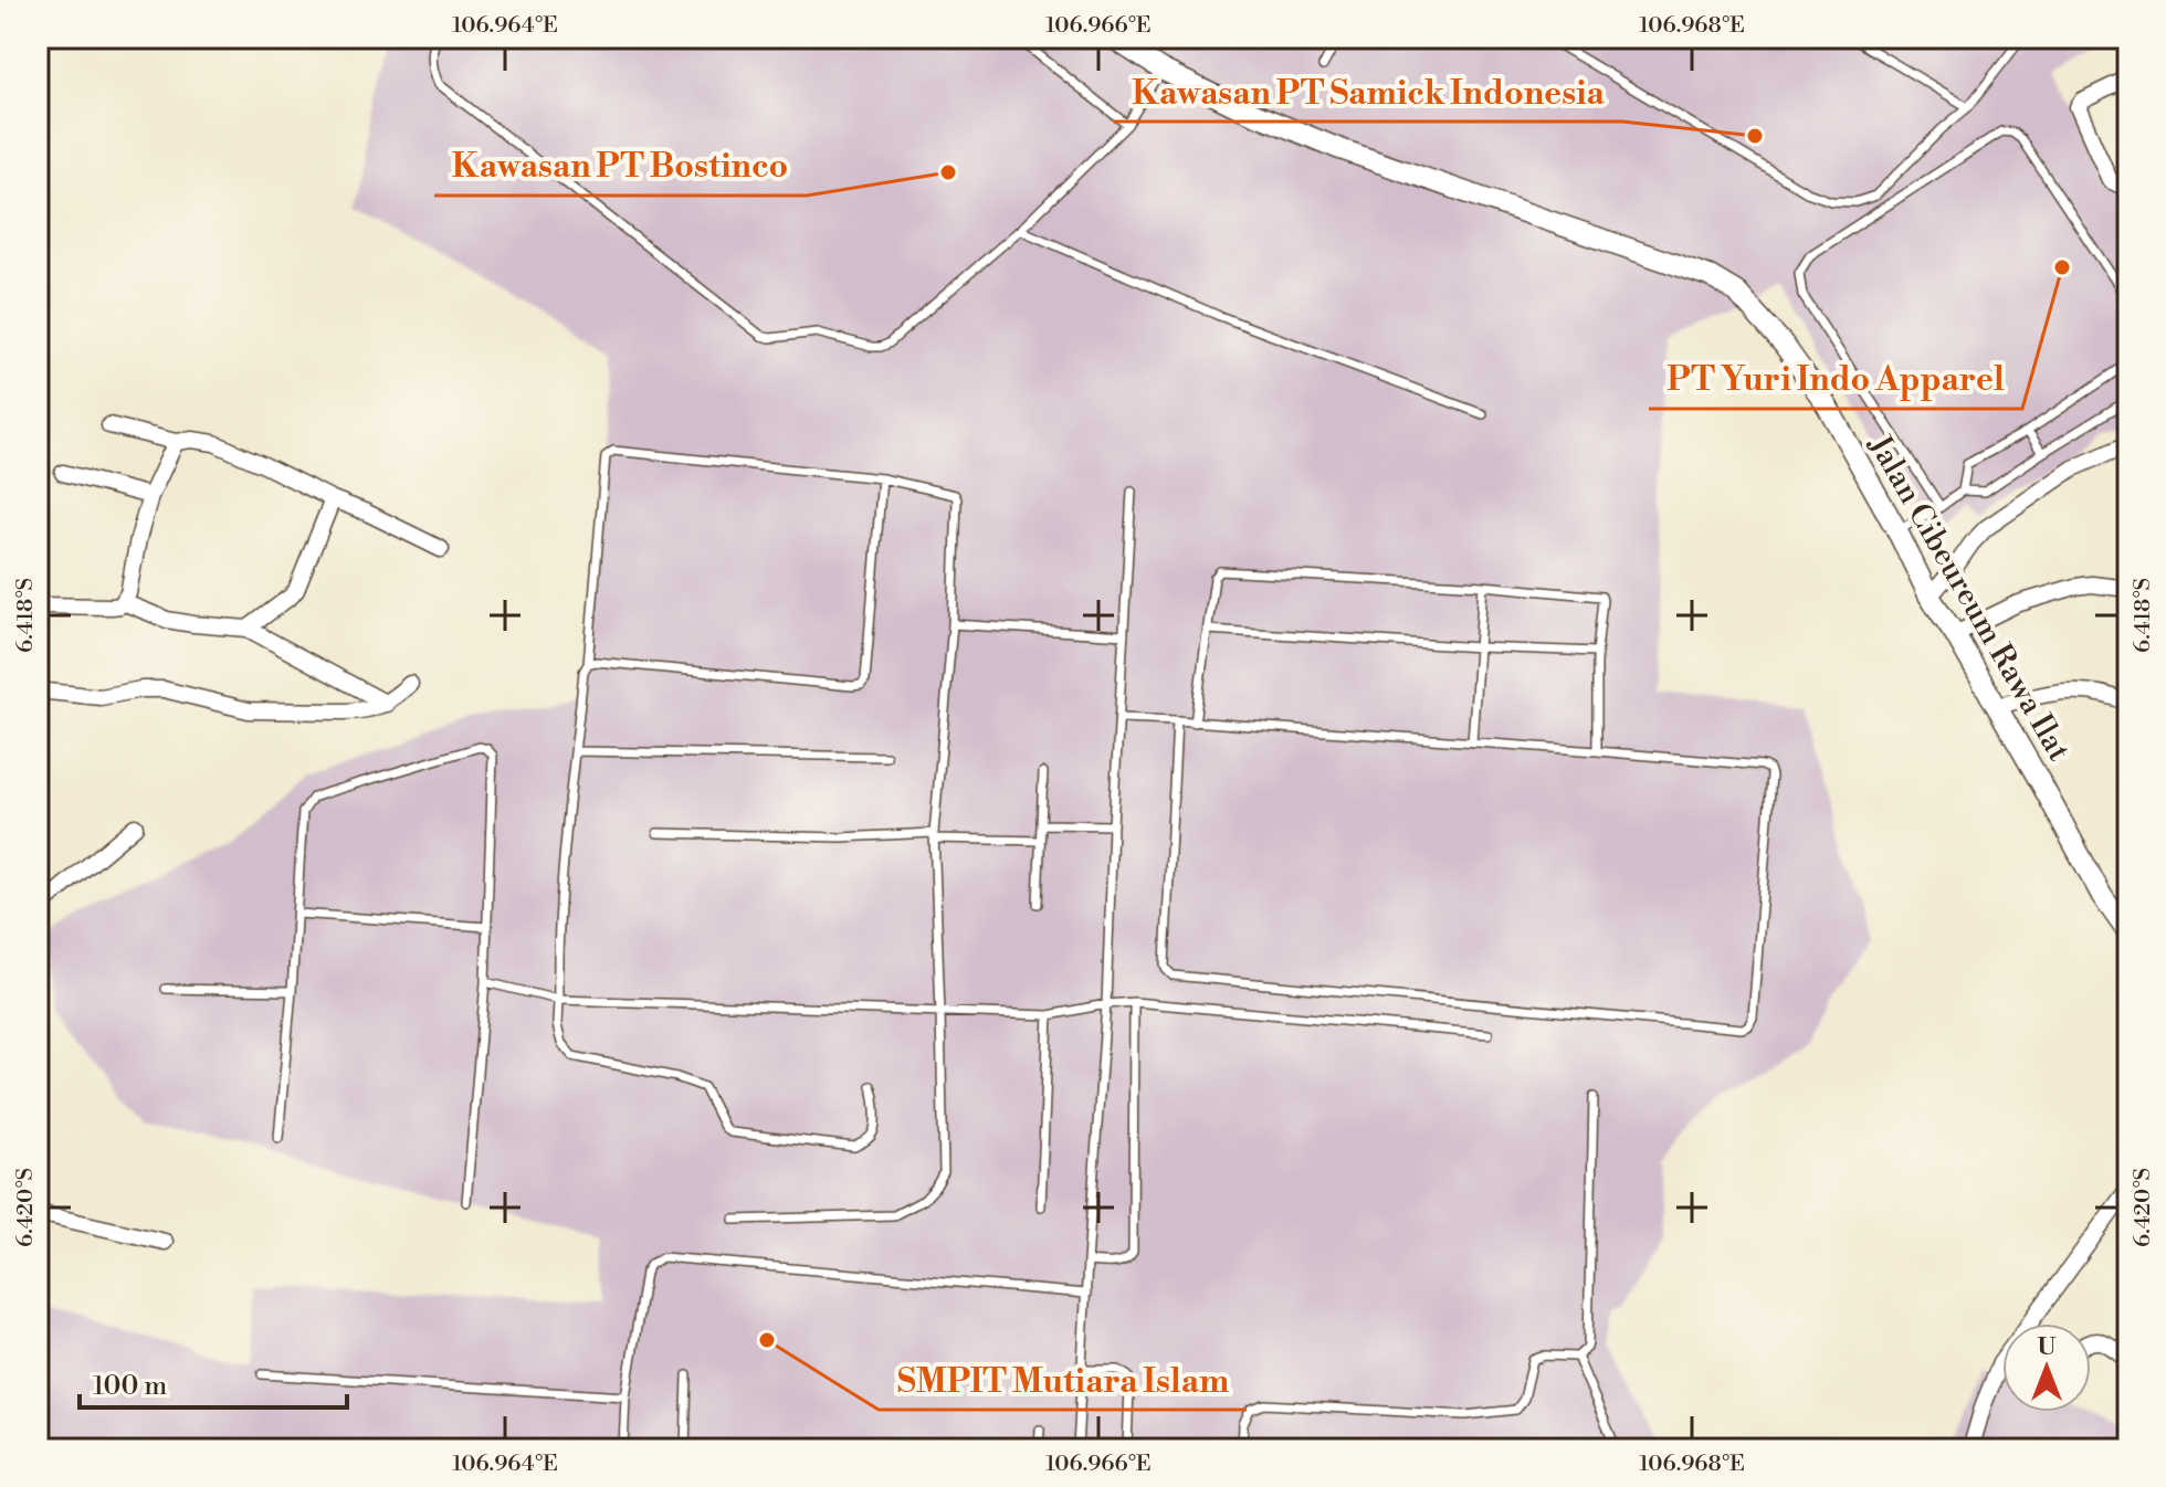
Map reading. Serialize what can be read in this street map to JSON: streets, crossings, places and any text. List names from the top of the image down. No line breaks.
{"streets":{"street":["Jalan Cibeureum Rawa Ilat"]},"places":["Kawasan PT Samick Indonesia","Kawasan PT Bostinco","PT Yuri Indo Apparel","SMPIT Mutiara Islam"],"scale_bar":"100 m","north":"top","coordinates":["106.964°E","106.966°E","106.968°E","6.418°S","6.420°S"]}
